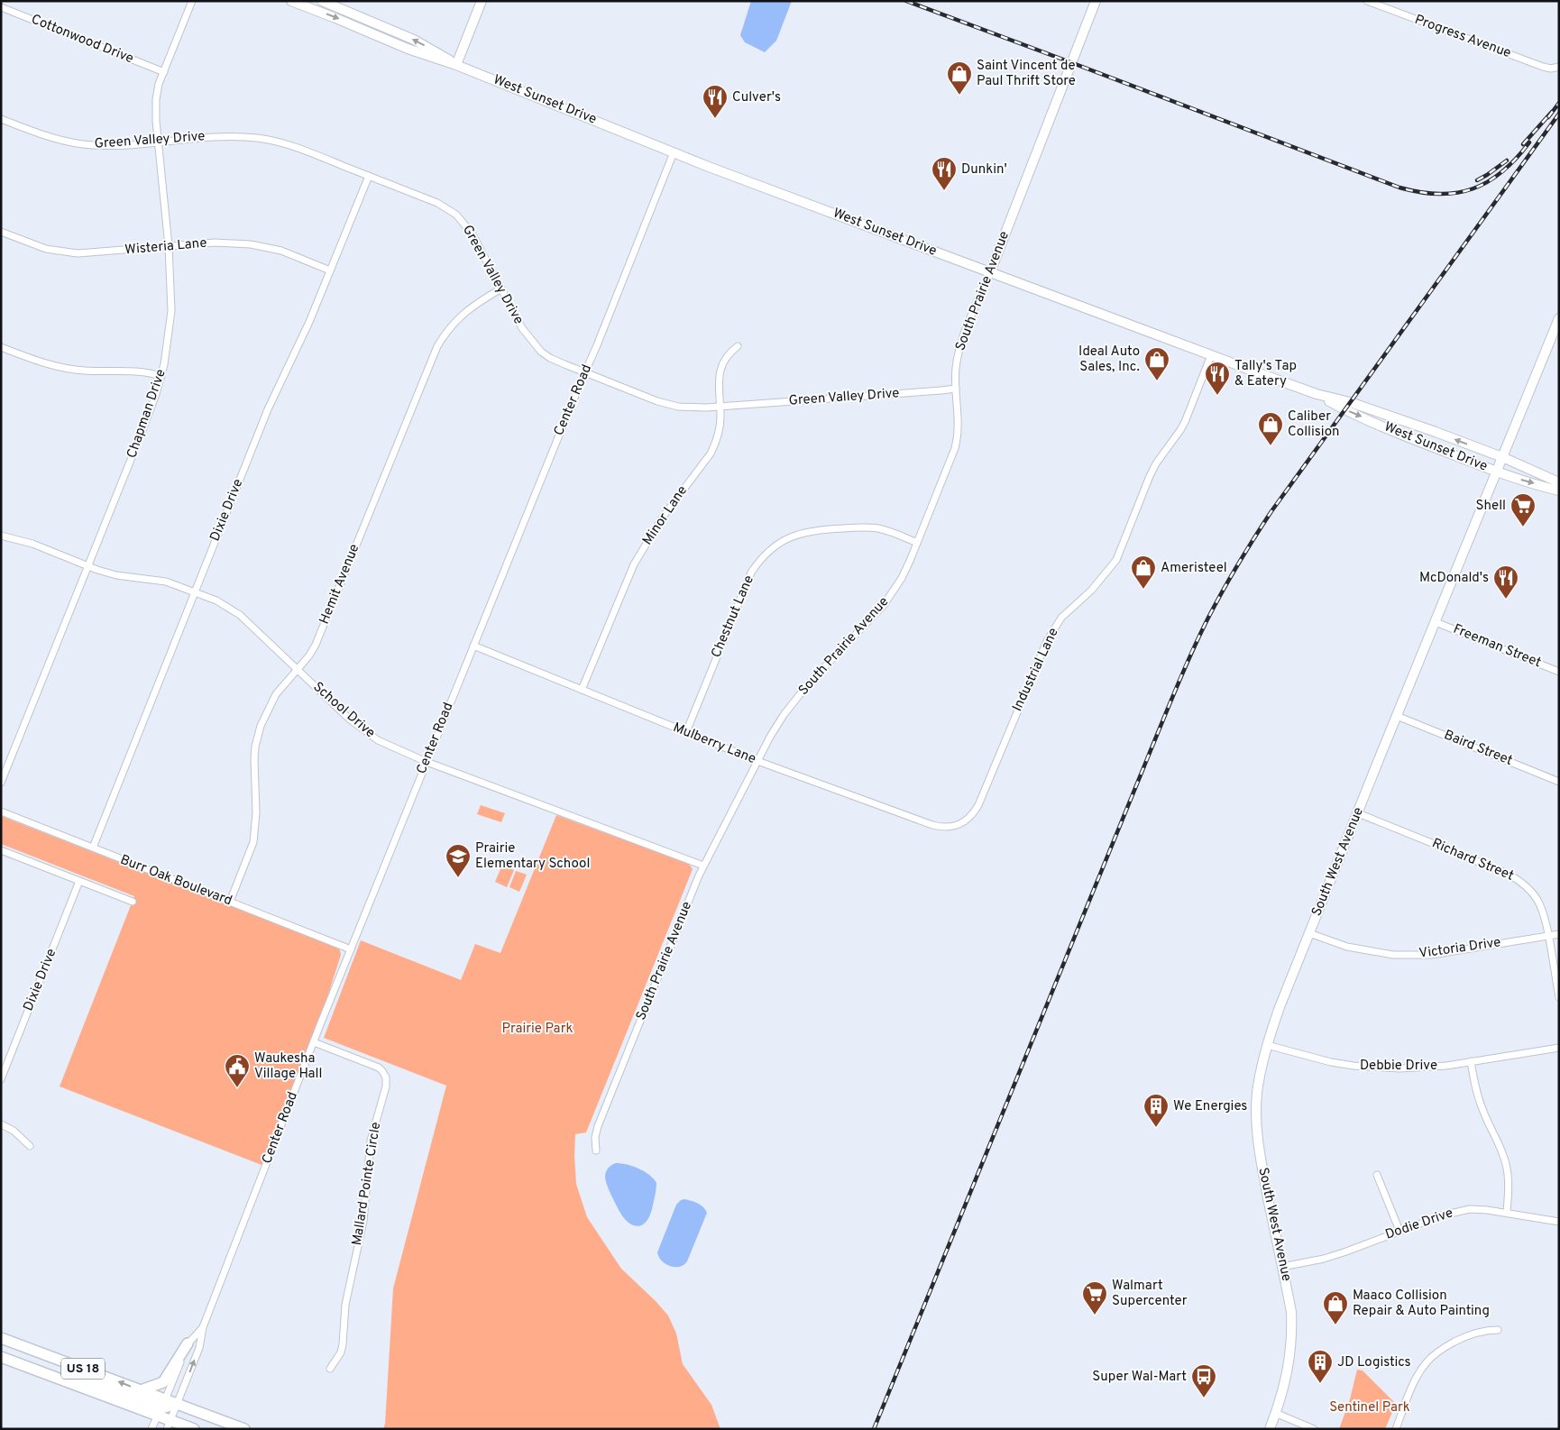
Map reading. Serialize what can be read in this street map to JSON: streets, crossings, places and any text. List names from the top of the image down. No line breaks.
{"streets":{"main road":["West Sunset Drive","South Prairie Avenue","South West Avenue","US 18"],"street":["Progress Avenue","Cottonwood Drive","Green Valley Drive","Wisteria Lane","Center Road","Chapman Drive","Dixie Drive","Minor Lane","Hemit Avenue","Chestnut Lane","Freeman Street","Industrial Lane","School Drive","Mulberry Lane","Baird Street","Richard Street","Burr Oak Boulevard","Victoria Drive","Debbie Drive","Mallard Pointe Circle","Dodie Drive"]},"crossings":[["Cottonwood Drive","Chapman Drive"],["West Sunset Drive","South Prairie Avenue"],["West Sunset Drive","Center Road"],["West Sunset Drive","Industrial Lane"],["West Sunset Drive","South West Avenue"],["Green Valley Drive","South Prairie Avenue"],["Green Valley Drive","Center Road"],["Green Valley Drive","Chapman Drive"],["Green Valley Drive","Dixie Drive"],["Green Valley Drive","Minor Lane"],["Green Valley Drive","Hemit Avenue"],["Wisteria Lane","Chapman Drive"],["Wisteria Lane","Dixie Drive"],["South Prairie Avenue","Chestnut Lane"],["South Prairie Avenue","School Drive"],["South Prairie Avenue","Mulberry Lane"],["Center Road","School Drive"],["Center Road","Mulberry Lane"],["Center Road","Burr Oak Boulevard"],["Center Road","Mallard Pointe Circle"],["Center Road","US 18"],["Chapman Drive","School Drive"],["Dixie Drive","School Drive"],["Dixie Drive","Burr Oak Boulevard"],["Minor Lane","Mulberry Lane"],["Hemit Avenue","School Drive"],["Hemit Avenue","Burr Oak Boulevard"],["Chestnut Lane","Mulberry Lane"],["Freeman Street","South West Avenue"],["Industrial Lane","Mulberry Lane"],["Baird Street","South West Avenue"],["Richard Street","South West Avenue"],["Richard Street","Victoria Drive"],["South West Avenue","Victoria Drive"],["South West Avenue","Debbie Drive"],["South West Avenue","Dodie Drive"]],"parks":["Prairie Park","Sentinel Park"],"places":{"shop":["Saint Vincent de Paul Thrift Store","Ideal Auto Sales, Inc.","Caliber Collision","Ameristeel","Maaco Collision Repair & Auto Painting"],"restaurant":["Culver's","Dunkin'","Tally's Tap & Eatery","McDonald's"],"supermarket":["Shell","Walmart Supercenter"],"school or university":["Prairie Elementary School"],"public building":["Waukesha Village Hall"],"building":["We Energies","JD Logistics"],"bus stop":["Super Wal-Mart"]}}
